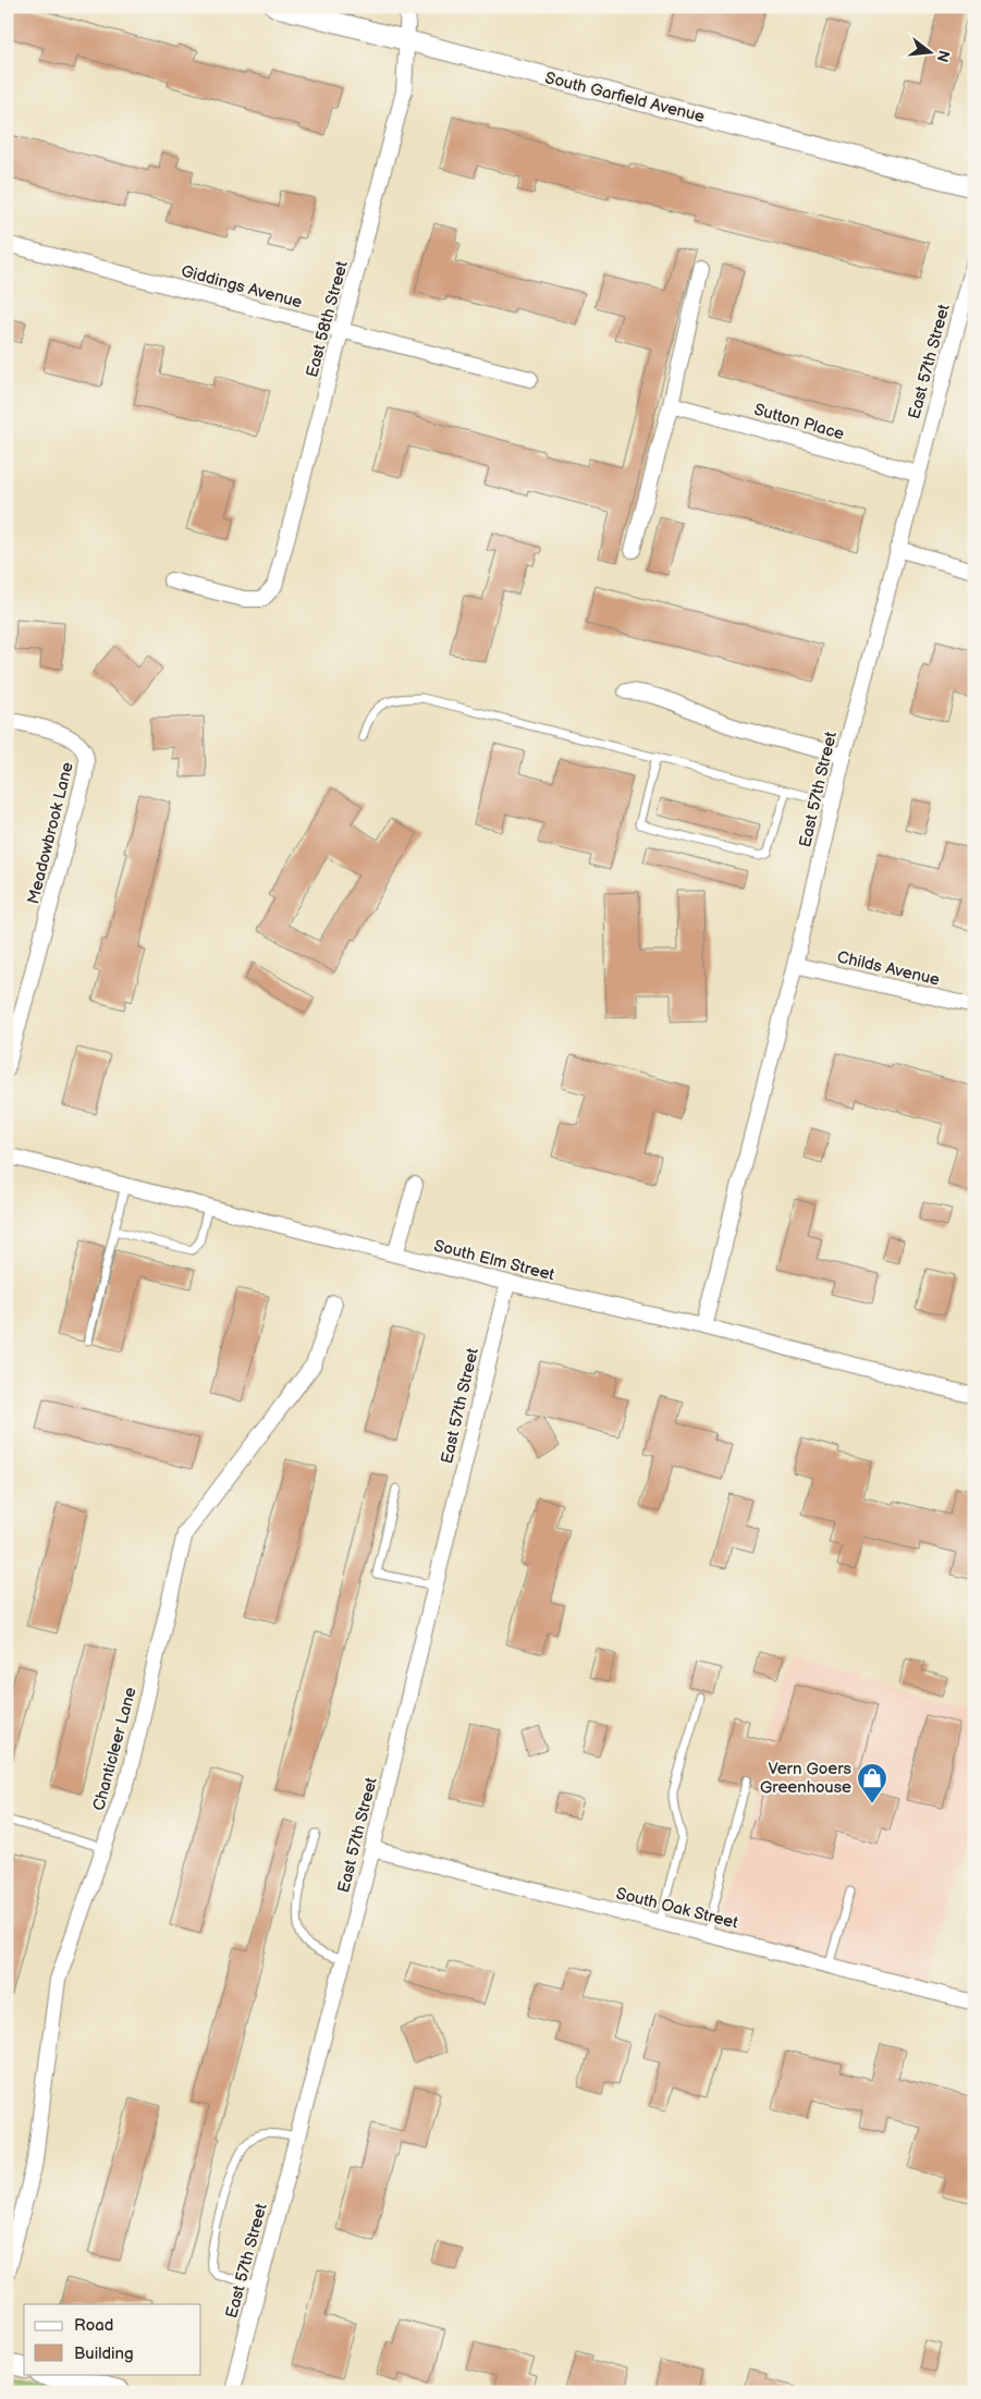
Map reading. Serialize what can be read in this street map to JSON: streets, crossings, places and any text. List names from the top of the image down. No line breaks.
{"streets":{"street":["South Garfield Avenue","Giddings Avenue","East 58th Street","East 57th Street","Sutton Place","Meadowbrook Lane","Childs Avenue","South Elm Street","Chanticleer Lane","South Oak Street"]},"crossings":[["South Garfield Avenue","East 58th Street"],["Giddings Avenue","East 58th Street"],["East 57th Street","Sutton Place"],["East 57th Street","Childs Avenue"],["East 57th Street","South Elm Street"],["East 57th Street","South Oak Street"]],"places":{"shop":["Vern Goers Greenhouse"]},"legend":["Road","Building"],"north":"right"}
